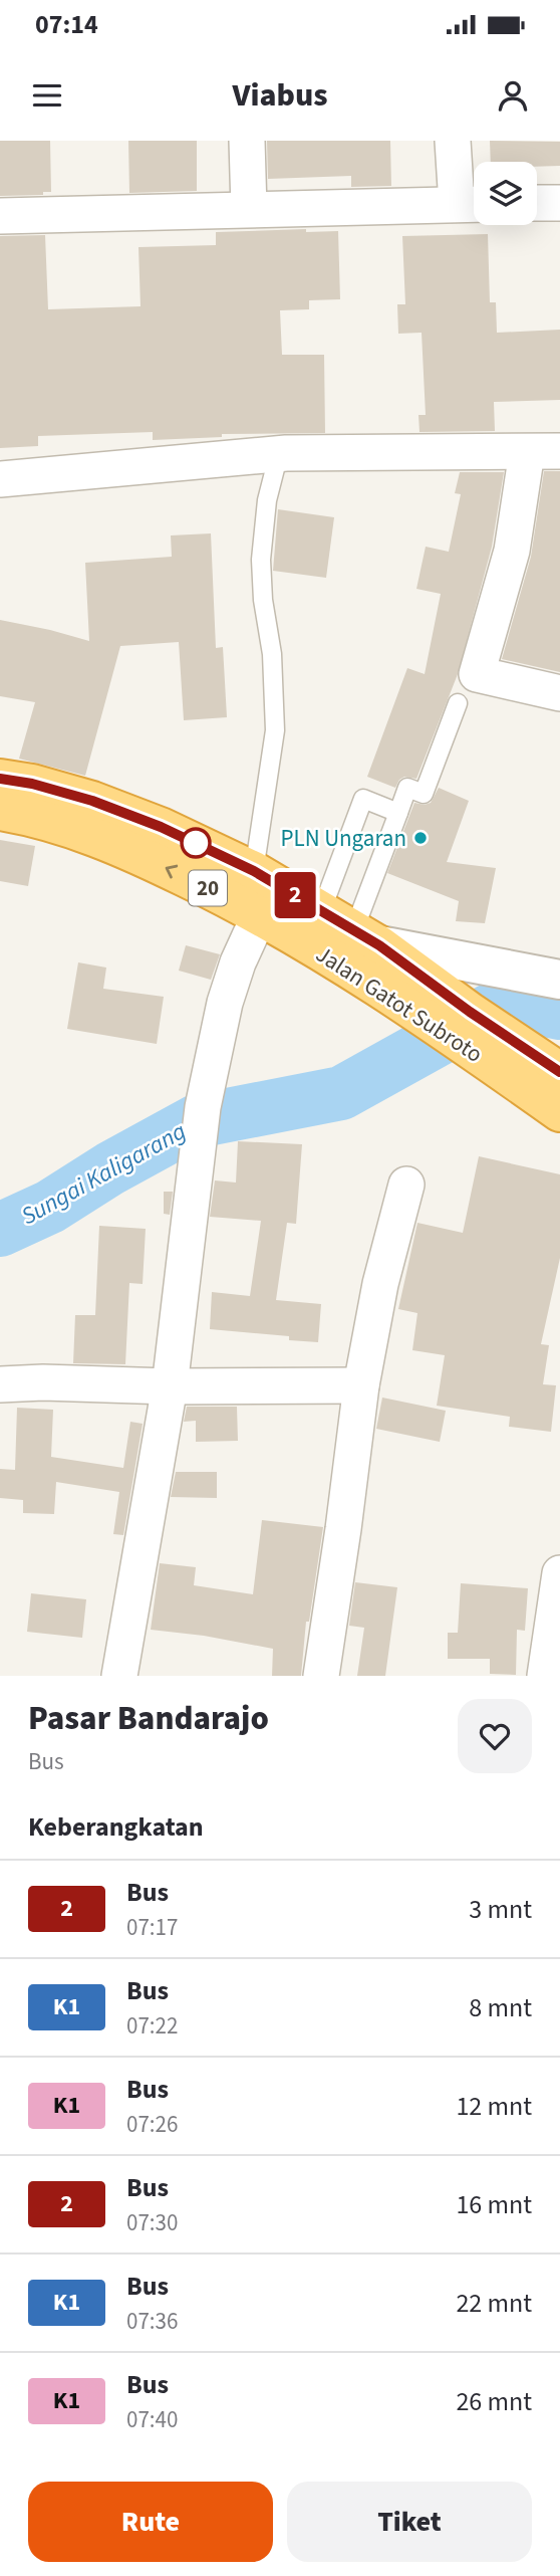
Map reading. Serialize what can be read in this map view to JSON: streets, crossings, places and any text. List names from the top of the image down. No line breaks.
{"streets":{"highway":["20","Jalan Gatot Subroto"]},"water":["Sungai Kaligarang"],"places":["PLN Ungaran"],"lines":["bus line 2"],"page":{"status":"07:14","header":"Viabus","on_map":"2","heading":[["Pasar Bandarajo","Bus"],"Keberangkatan"],"list":[{"mark":"2","name":"Bus","note":"07:17","value":"3 mnt"},{"mark":"K1","name":"Bus","note":"07:22","value":"8 mnt"},{"mark":"K1","name":"Bus","note":"07:26","value":"12 mnt"},{"mark":"2","name":"Bus","note":"07:30","value":"16 mnt"},{"mark":"K1","name":"Bus","note":"07:36","value":"22 mnt"},{"mark":"K1","name":"Bus","note":"07:40","value":"26 mnt"}],"buttons":["Rute","Tiket"]}}
